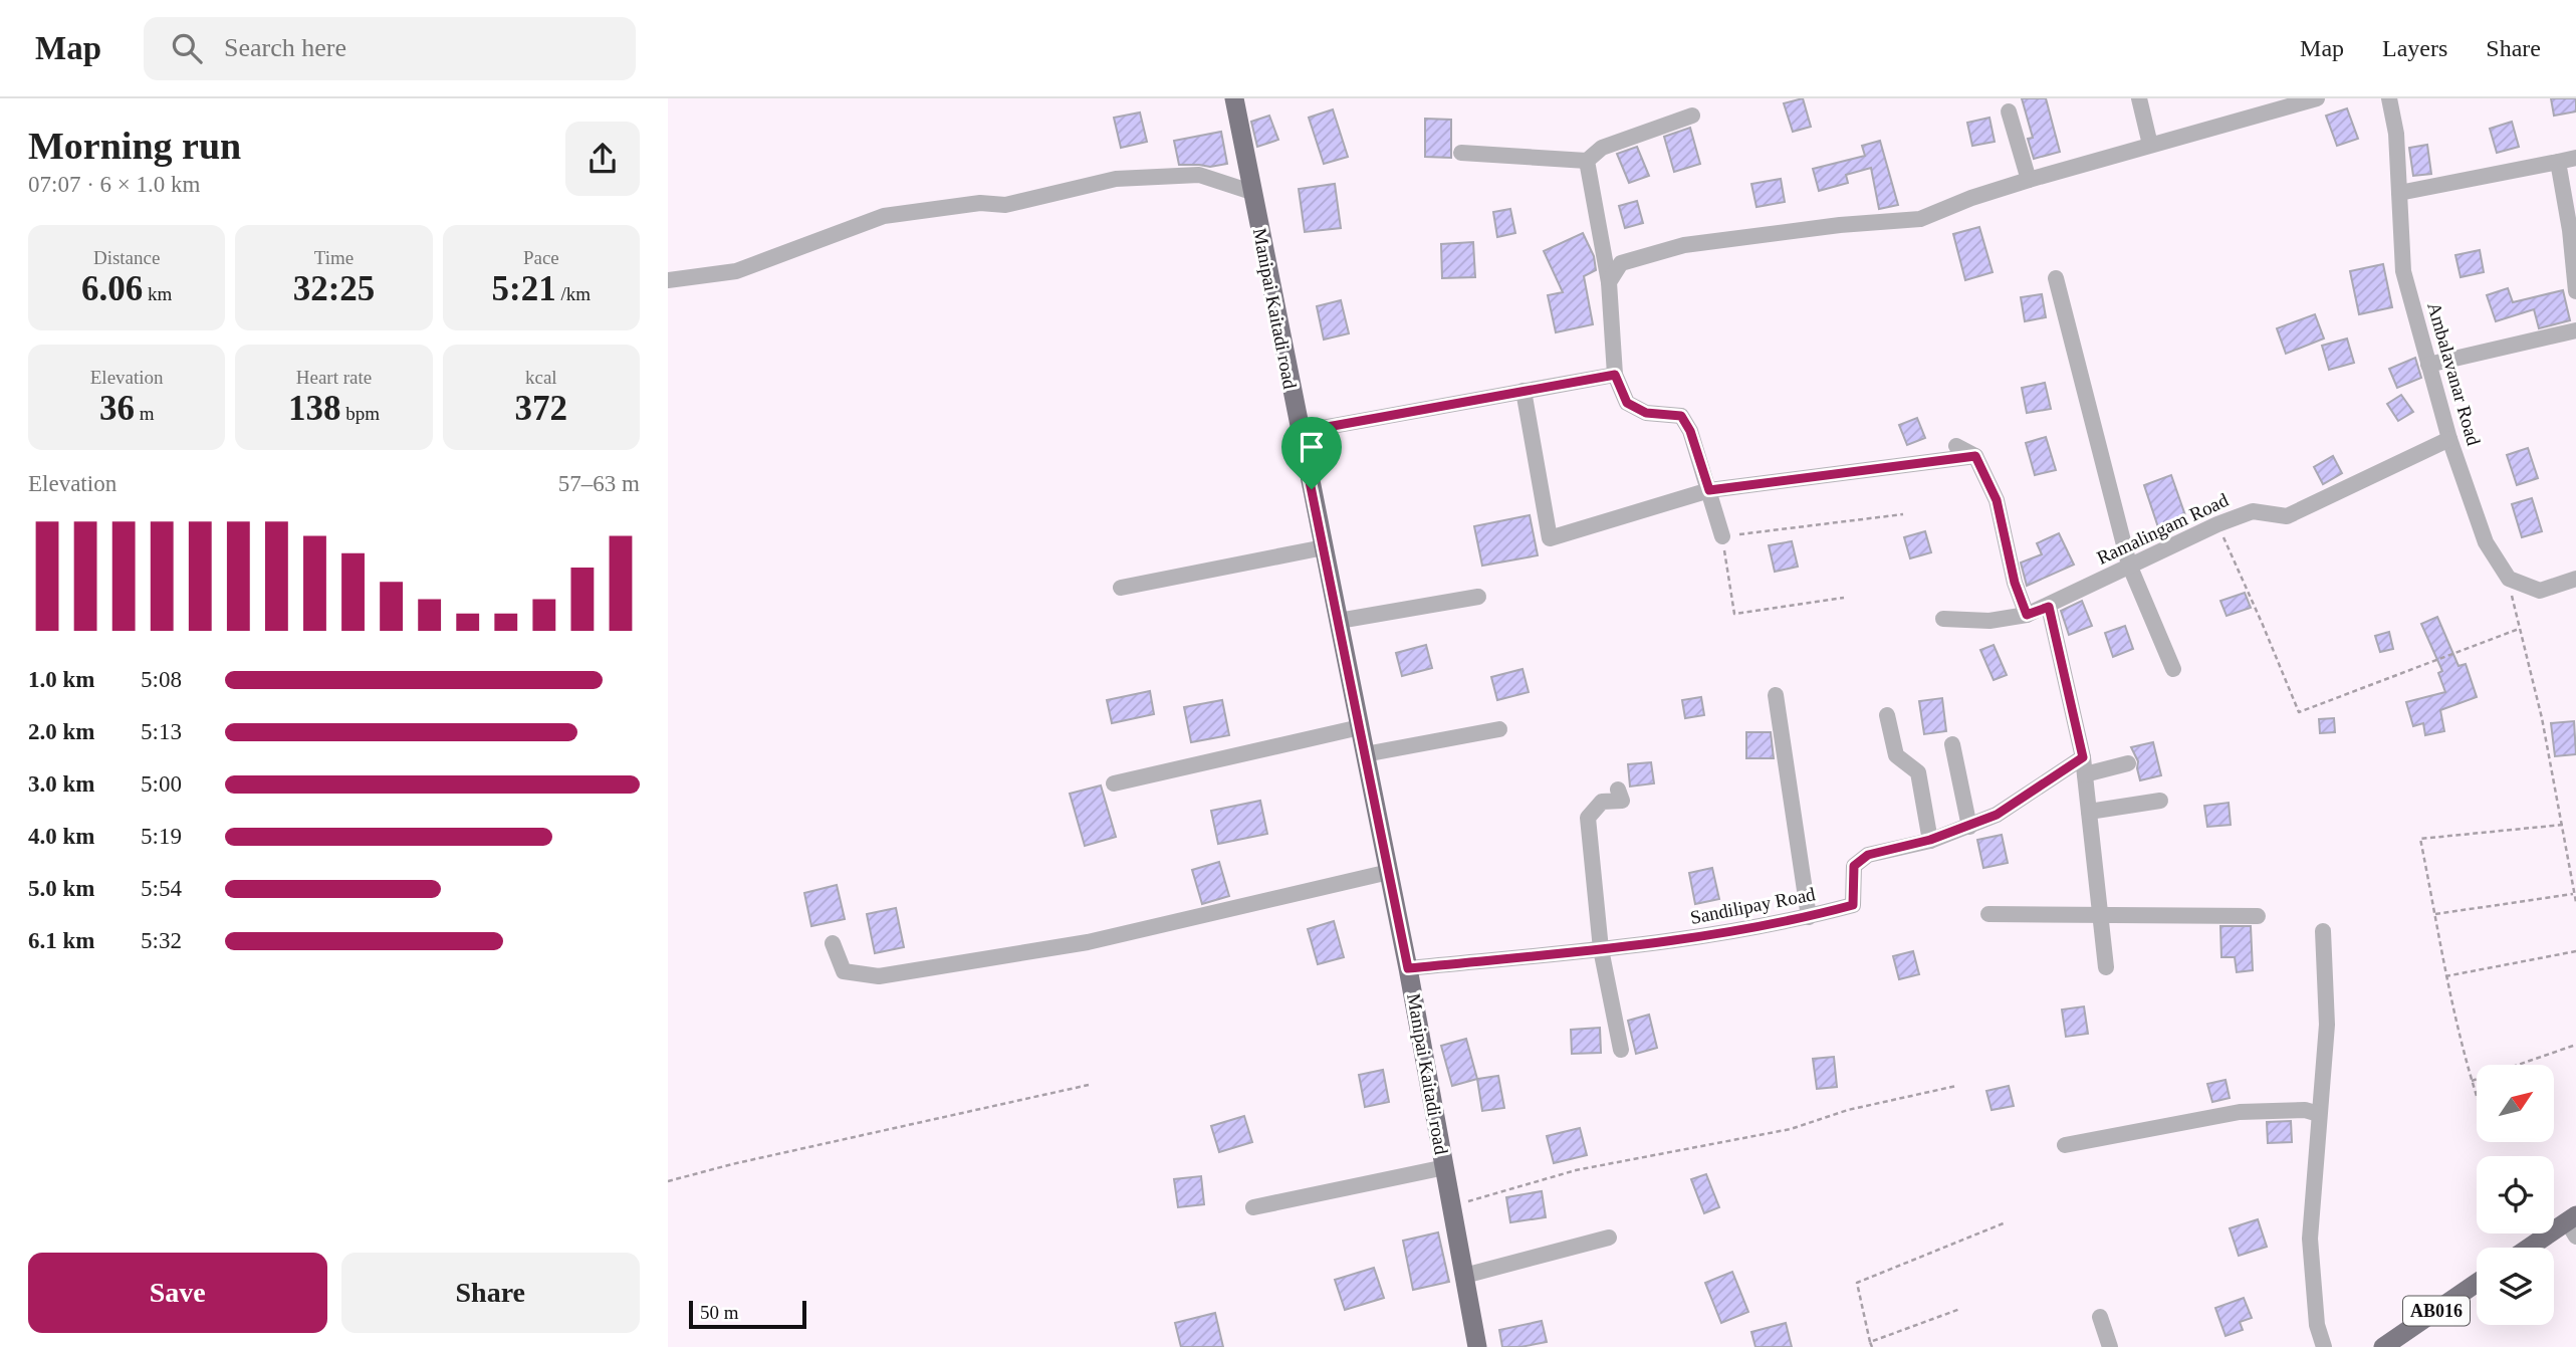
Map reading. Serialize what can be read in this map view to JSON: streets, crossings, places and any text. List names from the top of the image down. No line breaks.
{"streets":{"main road":["Manipai Kaitadi road","AB016"],"street":["Ambalavanar Road","Ramalingam Road","Sandilipay Road"]},"crossings":[["Manipai Kaitadi road","Sandilipay Road"],["Ambalavanar Road","Ramalingam Road"]],"scale_bar":"50 m","north":"top right","page":{"header":"Map","search":"Search here","nav":["Map","Layers","Share"],"heading":["Morning run","07:07 · 6 × 1.0 km"],"stats":[["Distance","6.06 km"],["Time","32:25"],["Pace","5:21 /km"],["Elevation","36 m"],["Heart rate","138 bpm"],["kcal","372"]],"chart":["Elevation","57–63 m"],"list":[{"name":"1.0 km","note":"5:08"},{"name":"2.0 km","note":"5:13"},{"name":"3.0 km","note":"5:00"},{"name":"4.0 km","note":"5:19"},{"name":"5.0 km","note":"5:54"},{"name":"6.1 km","note":"5:32"}],"buttons":["Save","Share"],"scale":"50 m"}}
